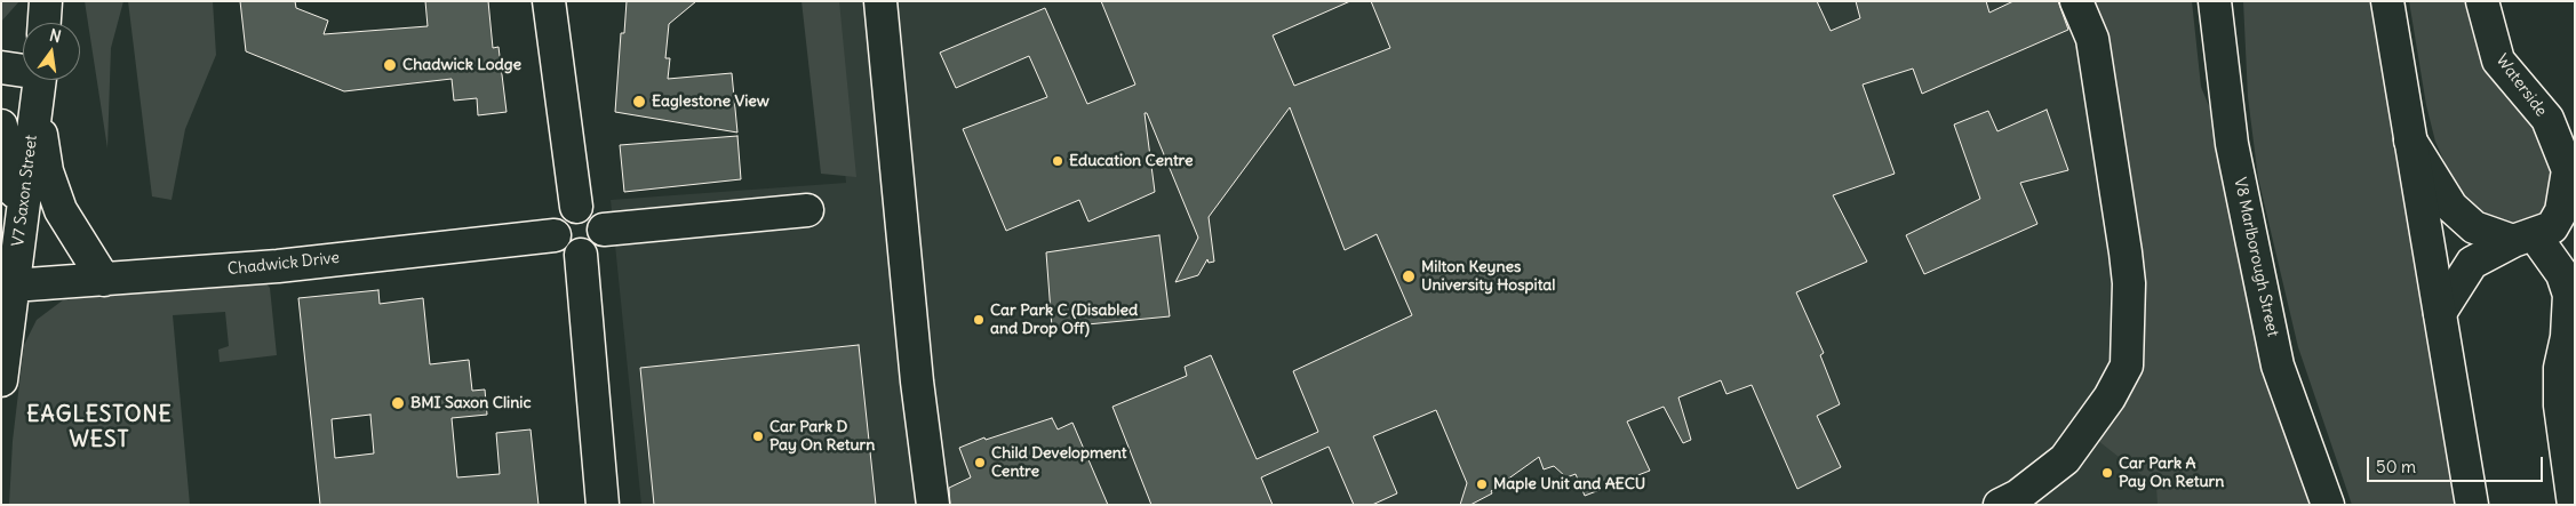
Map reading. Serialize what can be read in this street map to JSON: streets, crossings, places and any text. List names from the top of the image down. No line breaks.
{"streets":{"street":["Waterside","V7 Saxon Street","V8 Marlborough Street","Chadwick Drive"]},"crossings":[["V7 Saxon Street","Chadwick Drive"]],"districts":["EAGLESTONE WEST"],"places":["Chadwick Lodge","Eaglestone View","Education Centre","Milton Keynes University Hospital","Car Park C (Disabled and Drop Off)","BMI Saxon Clinic","Car Park D Pay On Return","Child Development Centre","Car Park A Pay On Return","Maple Unit and AECU"],"scale_bar":"50 m","north":"top"}
